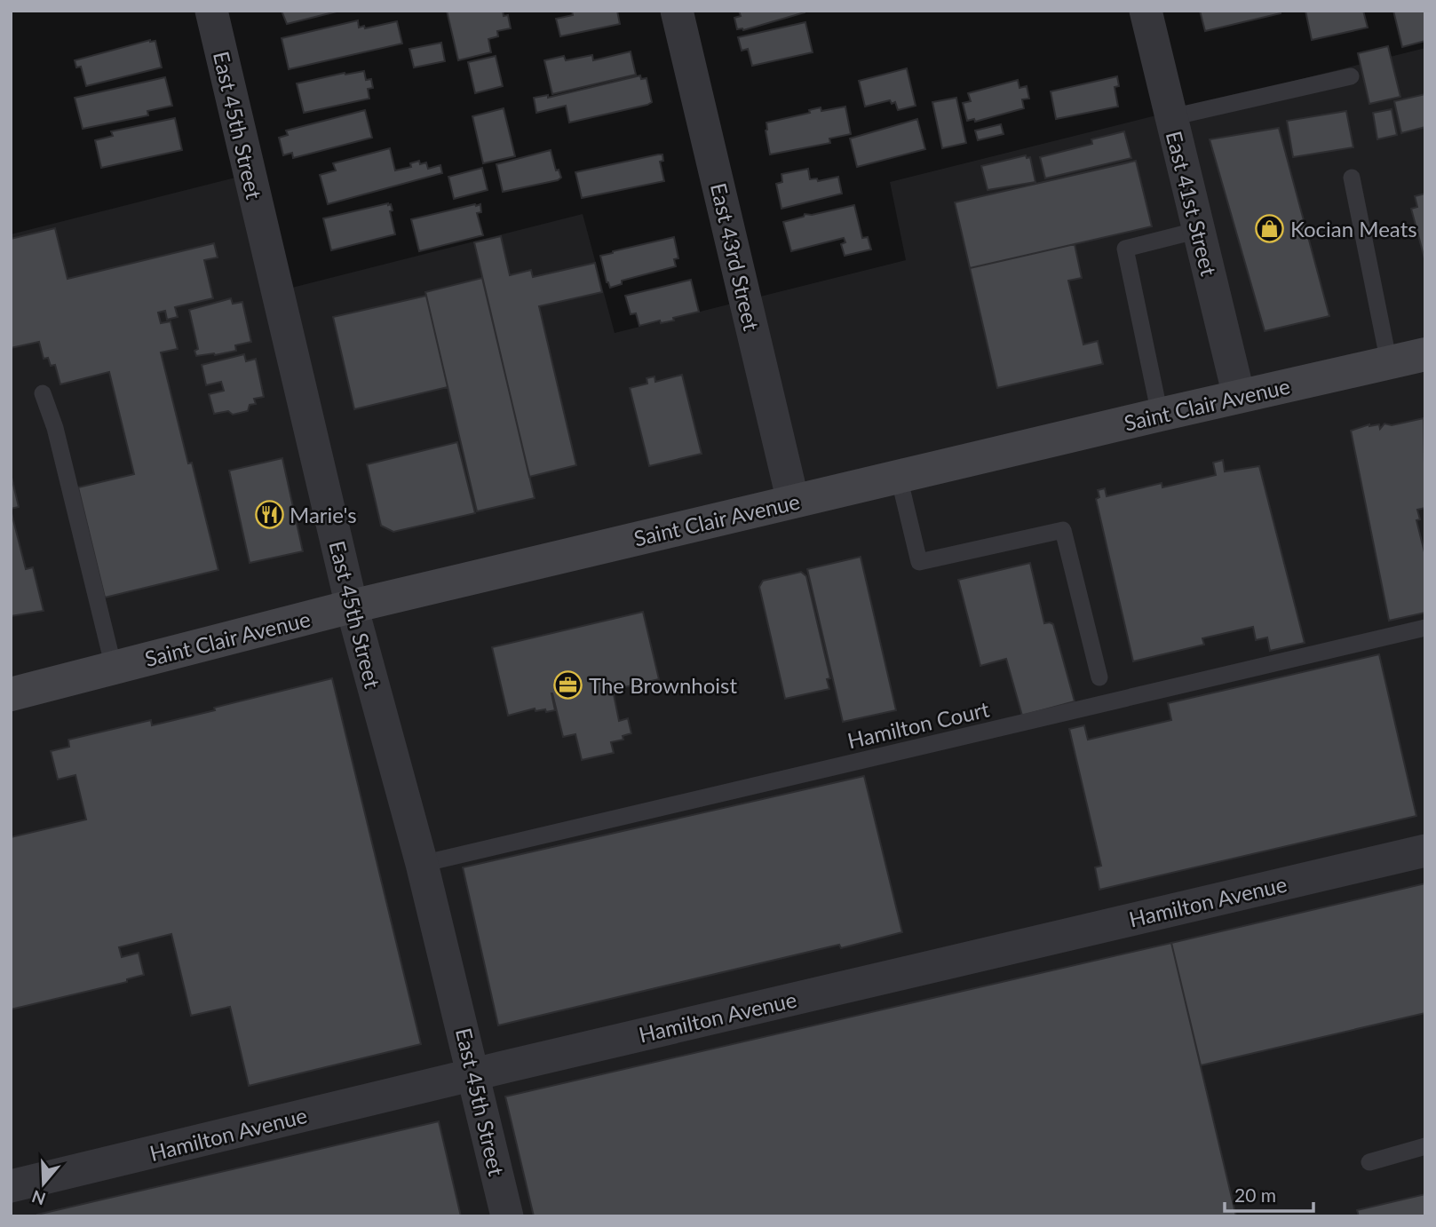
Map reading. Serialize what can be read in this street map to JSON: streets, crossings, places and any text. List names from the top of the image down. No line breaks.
{"streets":{"main road":["Saint Clair Avenue"],"street":["East 45th Street","East 41st Street","East 43rd Street","Hamilton Avenue"],"lane":["Hamilton Court"]},"crossings":[["East 45th Street","Saint Clair Avenue"],["East 45th Street","Hamilton Court"],["East 45th Street","Hamilton Avenue"],["East 41st Street","Saint Clair Avenue"],["East 43rd Street","Saint Clair Avenue"]],"places":{"shop":["Kocian Meats"],"restaurant":["Marie's"],"office":["The Brownhoist"]},"scale_bar":"20 m","north":"bottom"}
